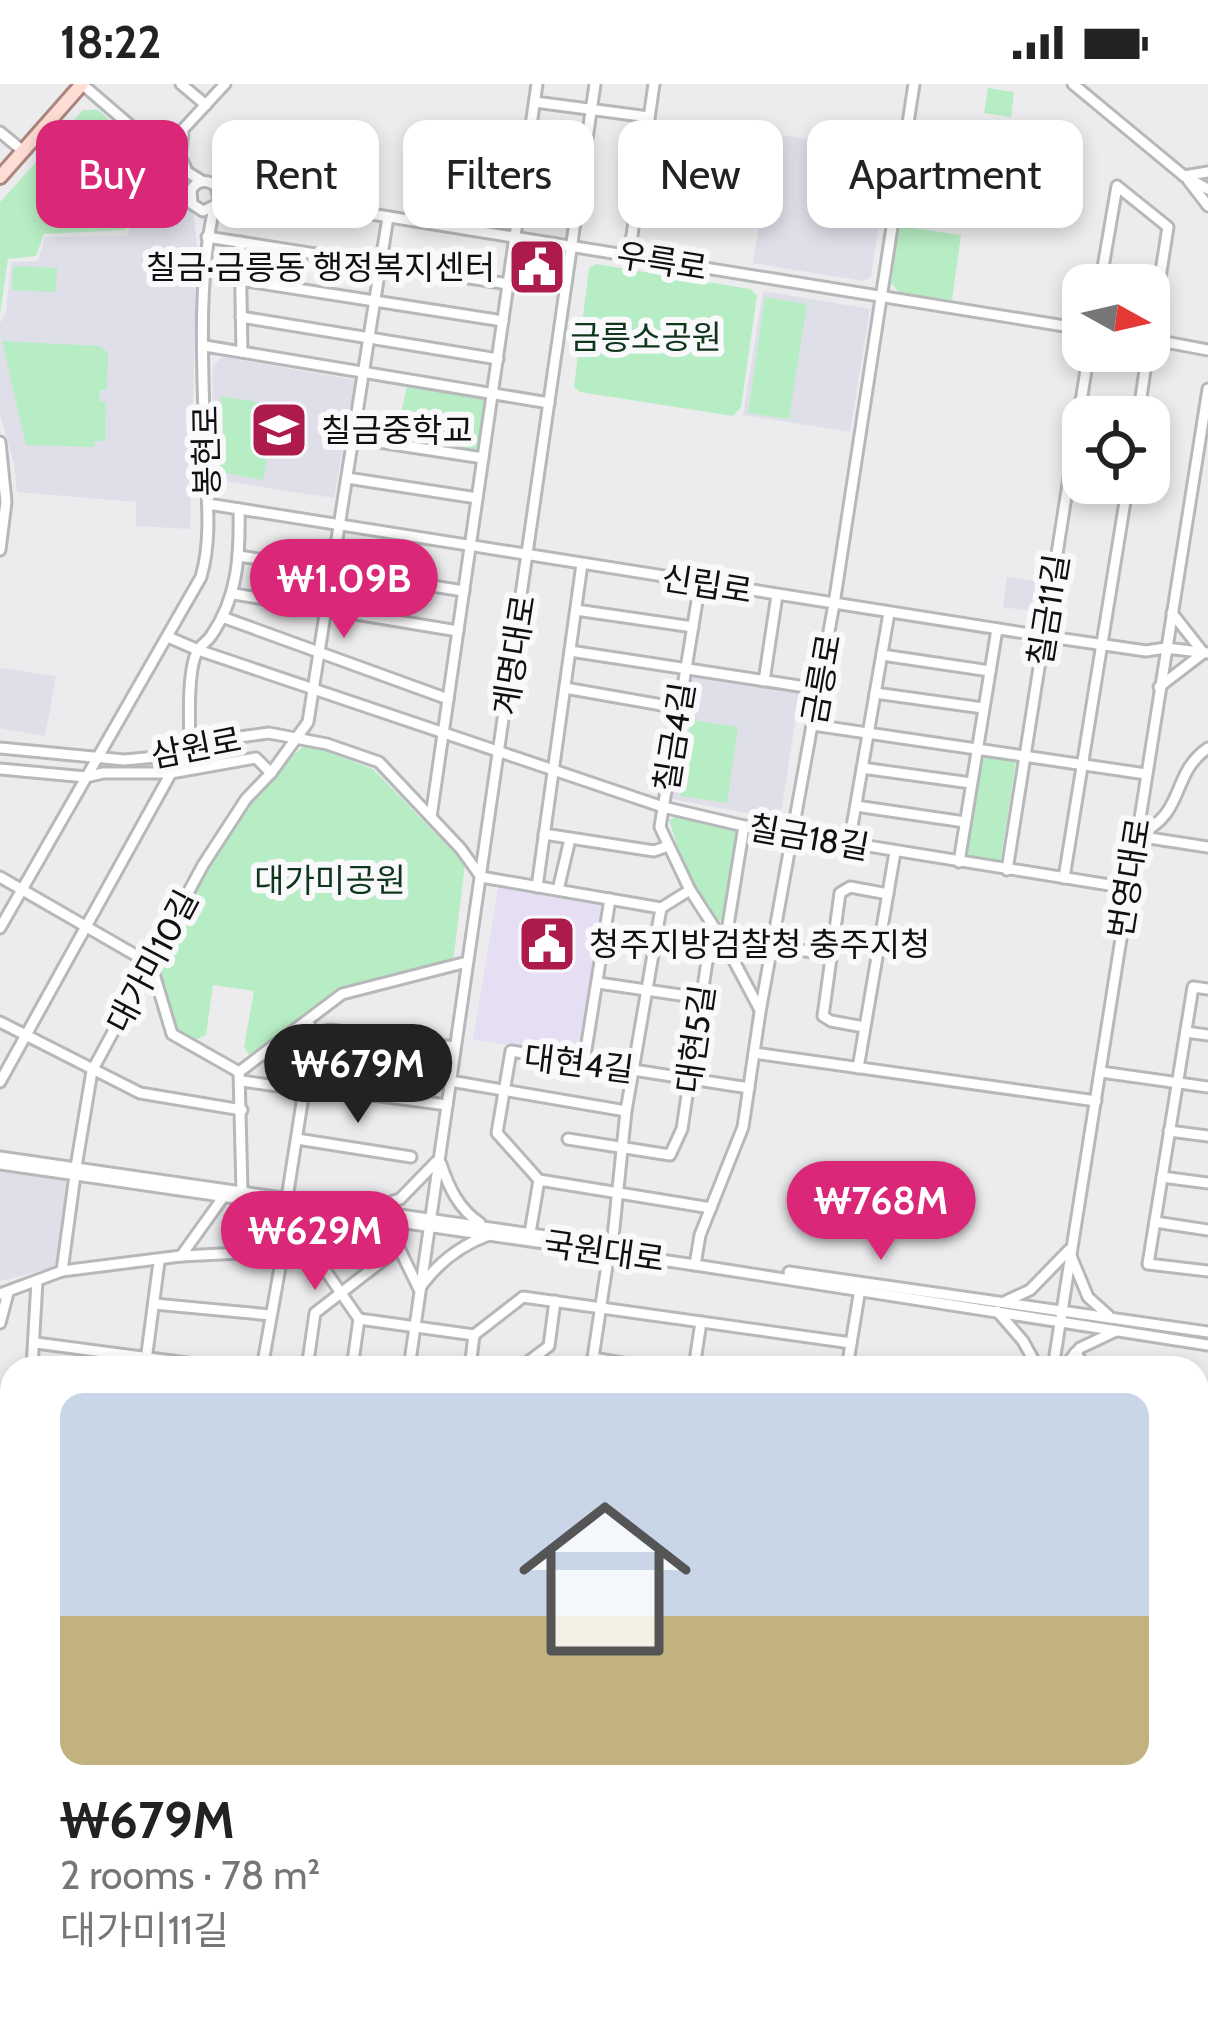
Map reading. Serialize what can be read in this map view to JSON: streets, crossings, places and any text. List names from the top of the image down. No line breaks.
{"streets":{"street":["우륵로","봉현로","신립로","칠금11길","계명대로","금릉로","칠금4길","삼원로","칠금18길","번영대로","대가미10길","대현5길","대현4길","국원대로"]},"crossings":[["우륵로","계명대로"],["우륵로","금릉로"],["우륵로","대가미10길"],["봉현로","신립로"],["봉현로","삼원로"],["봉현로","칠금18길"],["신립로","칠금11길"],["신립로","계명대로"],["신립로","금릉로"],["신립로","칠금4길"],["신립로","번영대로"],["신립로","대가미10길"],["칠금11길","칠금18길"],["계명대로","삼원로"],["계명대로","칠금18길"],["계명대로","국원대로"],["금릉로","칠금4길"],["금릉로","칠금18길"],["금릉로","대현4길"],["금릉로","국원대로"],["칠금4길","칠금18길"],["칠금4길","대현5길"],["삼원로","대가미10길"],["칠금18길","번영대로"],["칠금18길","대가미10길"],["칠금18길","대현5길"],["번영대로","국원대로"],["대가미10길","국원대로"],["대현5길","대현4길"]],"parks":["금릉소공원","대가미공원"],"places":{"public building":["칠금·금릉동 행정복지센터","청주지방검찰청 충주지청"],"school or university":["칠금중학교"]},"north":"right","page":{"status":"18:22","chip":["Buy","Rent","Filters","New","Apartment"],"price":["₩1.09B","₩679M","₩768M","₩629M"],"list":[{"name":"₩679M","note":"2 rooms · 78 m² · 대가미11길"}]}}
